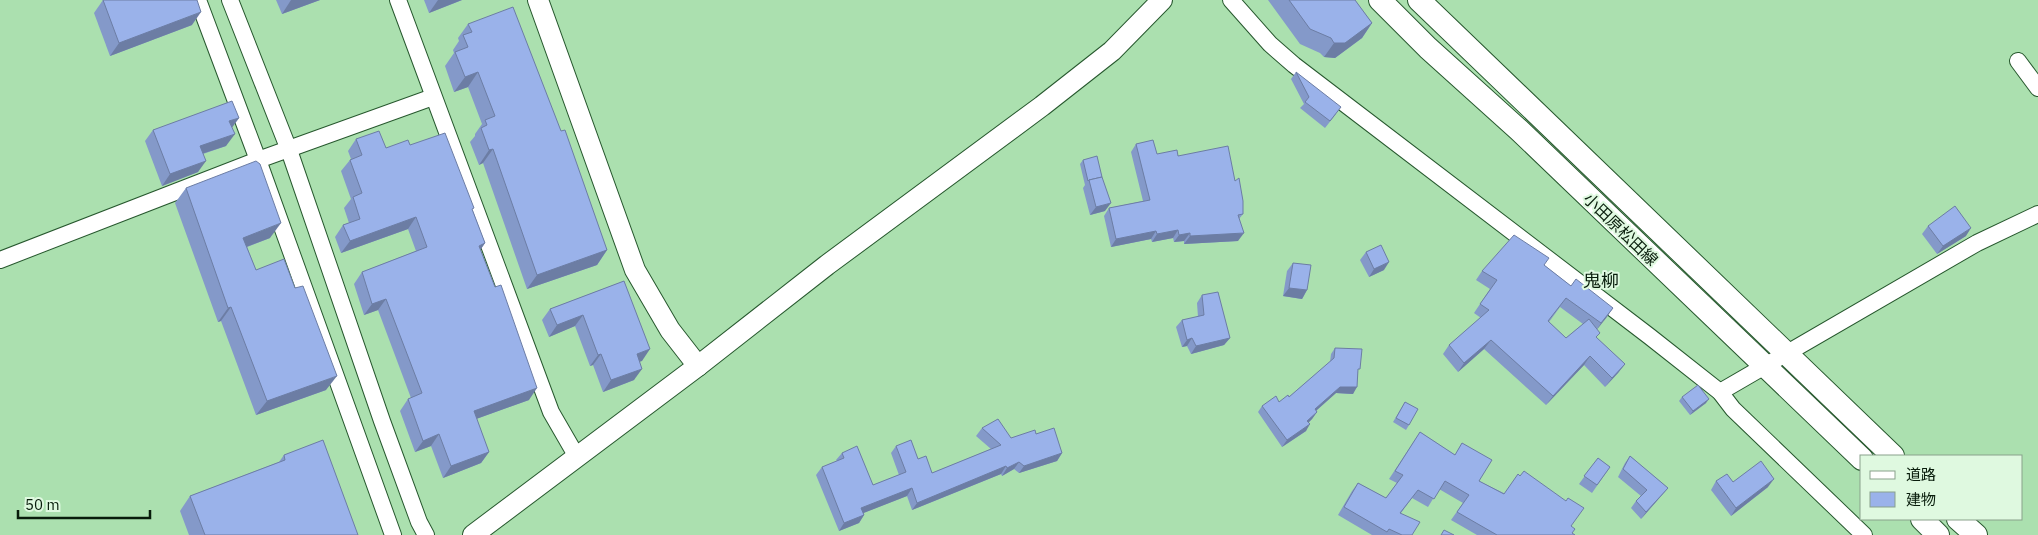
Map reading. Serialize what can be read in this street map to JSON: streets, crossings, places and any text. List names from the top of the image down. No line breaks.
{"streets":{"main road":["小田原松田線"]},"districts":["鬼柳"],"legend":["道路","建物"],"scale_bar":"50 m"}
